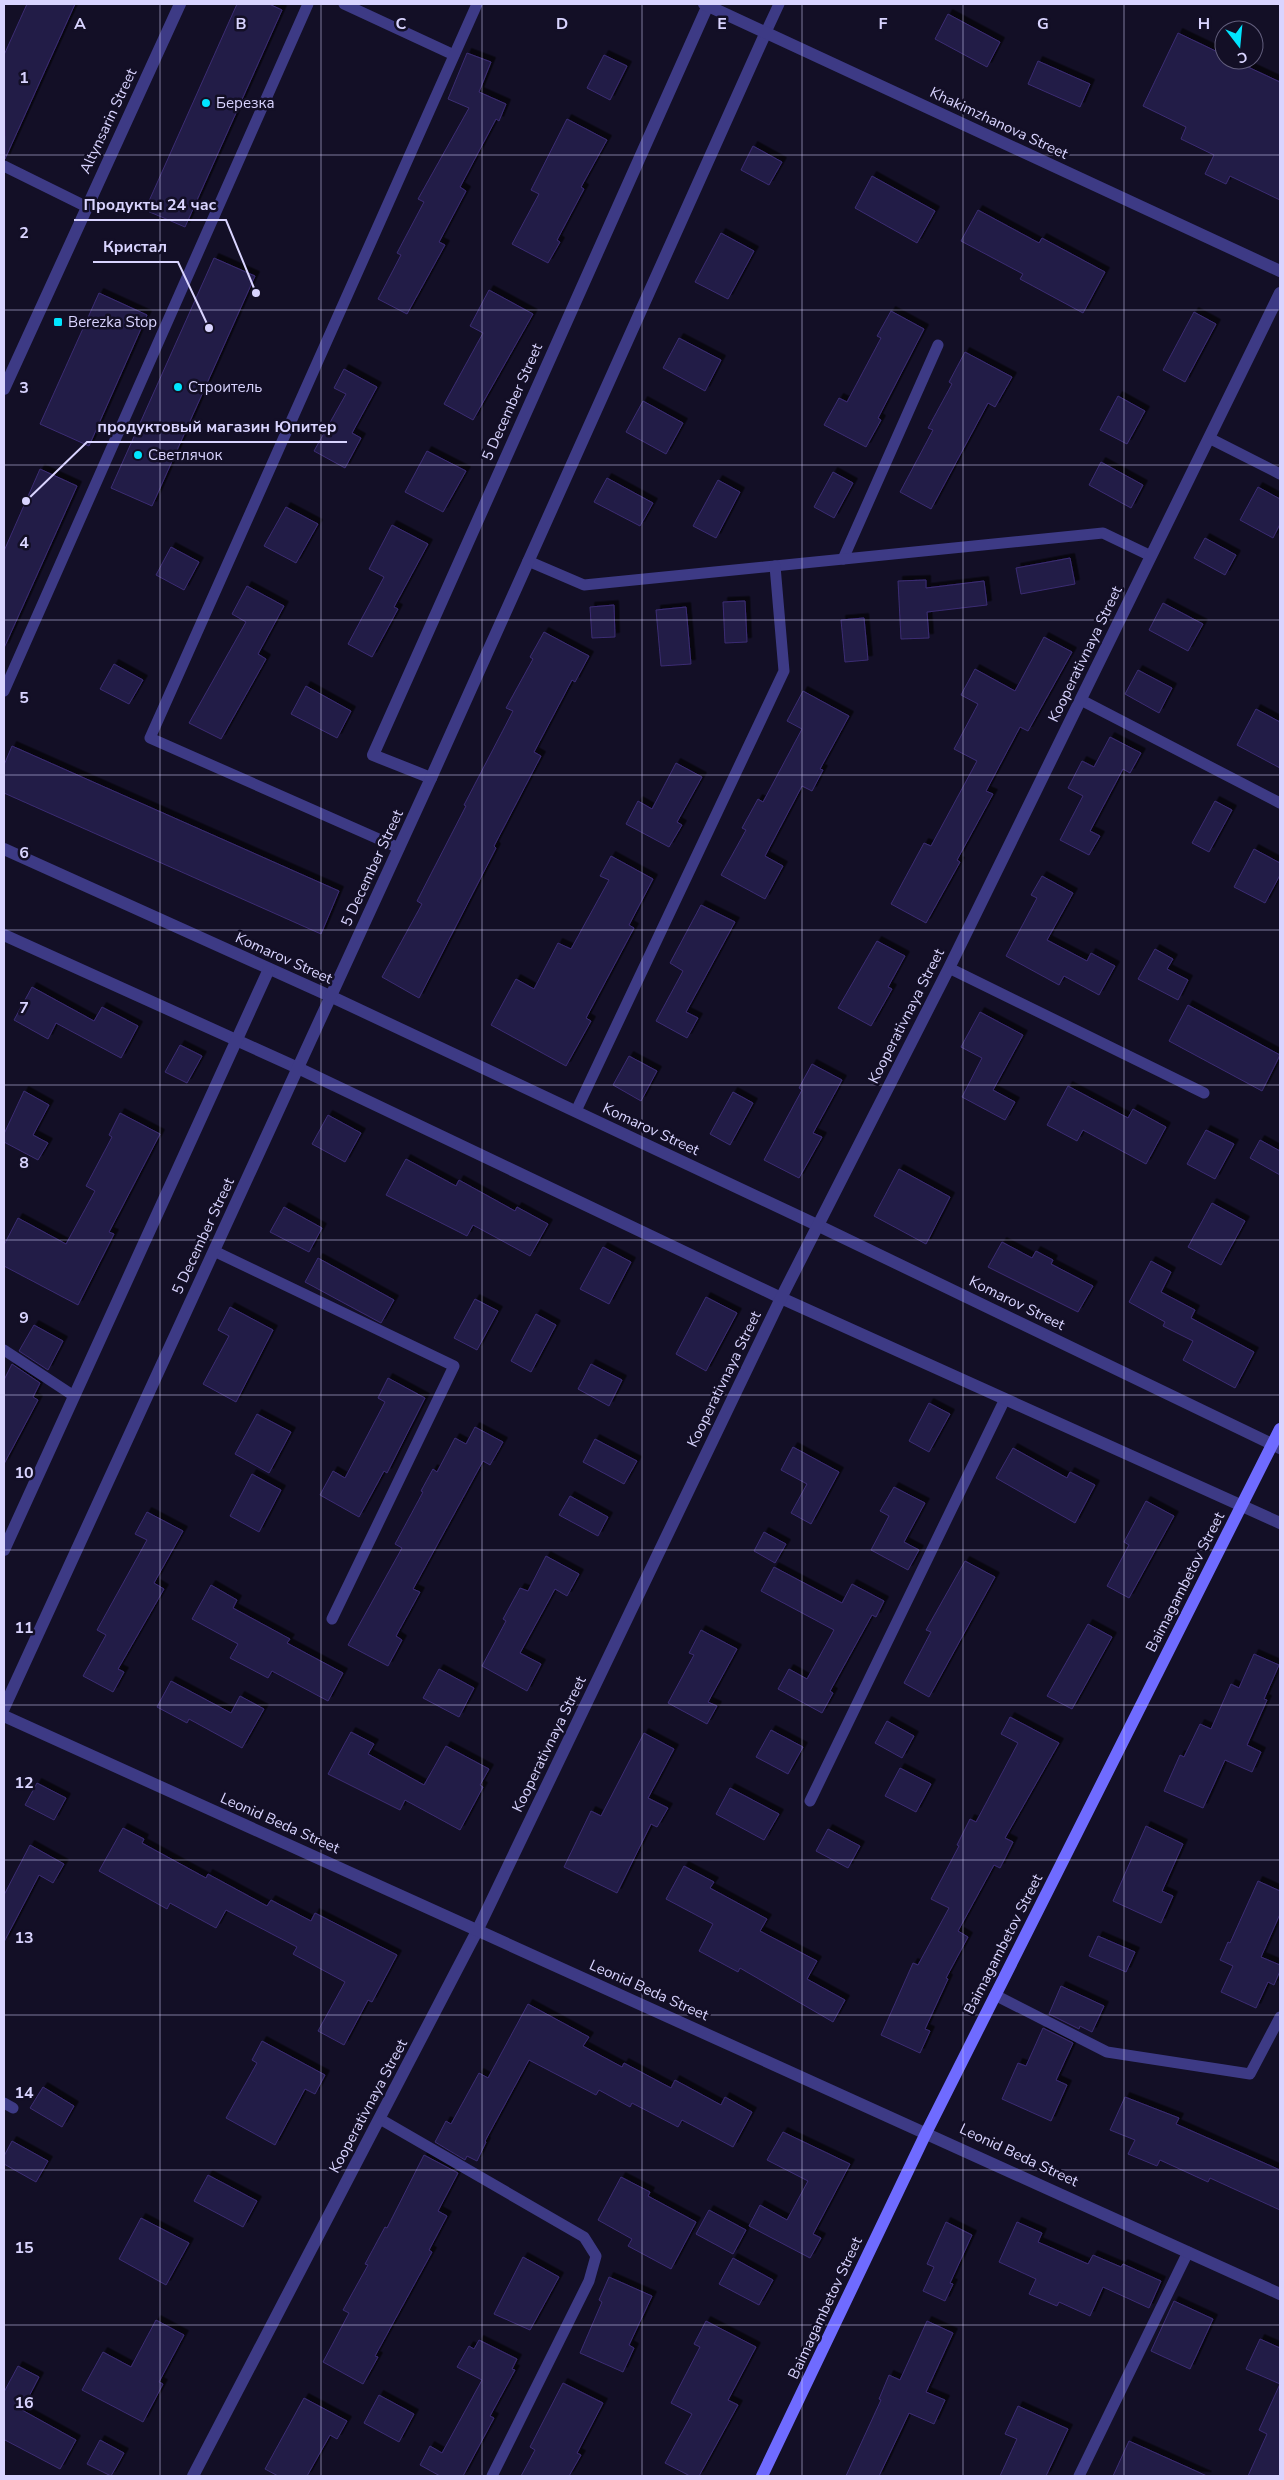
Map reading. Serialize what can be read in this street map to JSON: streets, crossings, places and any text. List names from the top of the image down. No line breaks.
{"streets":{"main road":["Baimagambetov Street"],"street":["Altynsarin Street","Khakimzhanova Street","5 December Street","Kooperativnaya Street","Komarov Street","Leonid Beda Street"]},"crossings":[["Khakimzhanova Street","5 December Street"],["5 December Street","Komarov Street"],["Kooperativnaya Street","Komarov Street"],["Kooperativnaya Street","Leonid Beda Street"],["Komarov Street","Baimagambetov Street"],["Baimagambetov Street","Leonid Beda Street"]],"places":{"other":["Березка","Продукты 24 час","Кристал","Строитель","Светлячок","продуктовый магазин Юпитер"],"transit":["Berezka Stop"]},"north":"bottom","grid":{"columns":["A","B","C","D","E","F","G","H"],"rows":["1","2","3","4","5","6","7","8","9","10","11","12","13","14","15","16"]}}
